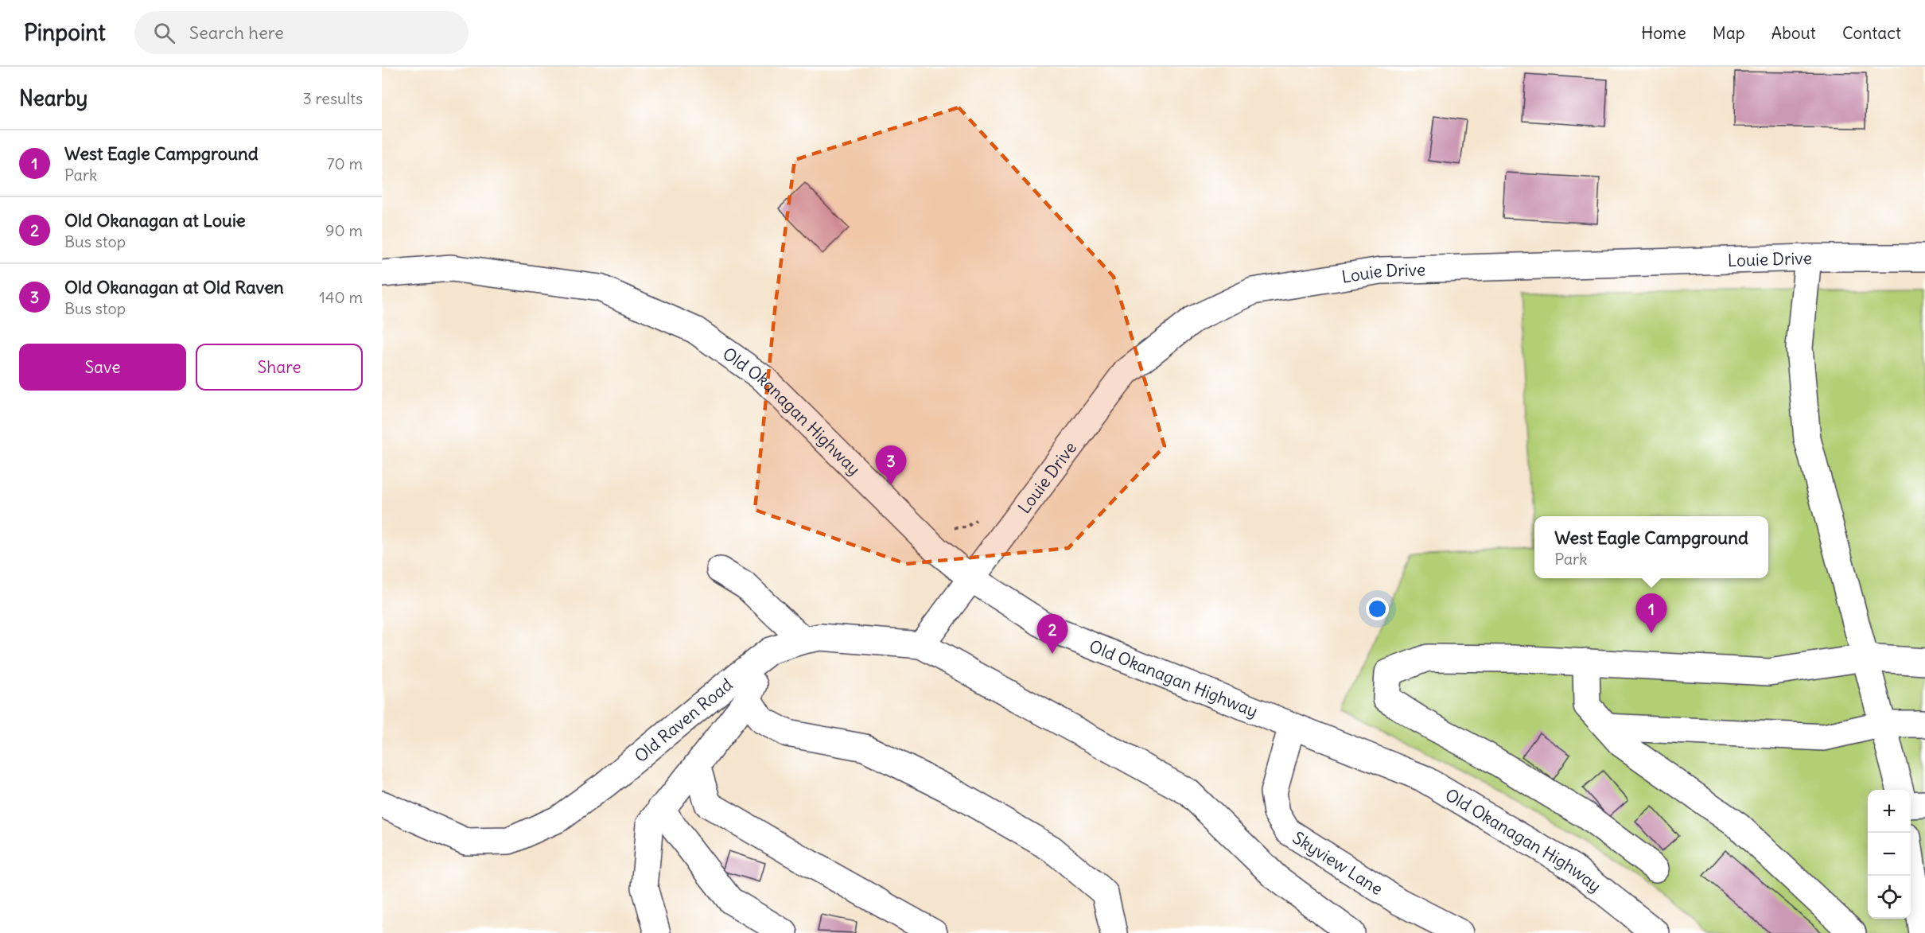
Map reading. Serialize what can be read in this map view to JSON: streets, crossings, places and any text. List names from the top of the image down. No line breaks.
{"streets":{"street":["Louie Drive","Old Okanagan Highway","Old Raven Road","Skyview Lane"]},"crossings":[["Louie Drive","Old Okanagan Highway"],["Old Okanagan Highway","Skyview Lane"]],"page":{"header":"Pinpoint","search":"Search here","nav":["Home","Map","About","Contact"],"heading":["Nearby","3 results"],"list":[{"mark":"1","name":"West Eagle Campground","note":"Park","value":"70 m"},{"mark":"2","name":"Old Okanagan at Louie","note":"Bus stop","value":"90 m"},{"mark":"3","name":"Old Okanagan at Old Raven","note":"Bus stop","value":"140 m"}],"buttons":["Save","Share"],"pins":["3","1","2"],"popup":["West Eagle Campground","Park"],"map_buttons":["+","−"]}}
